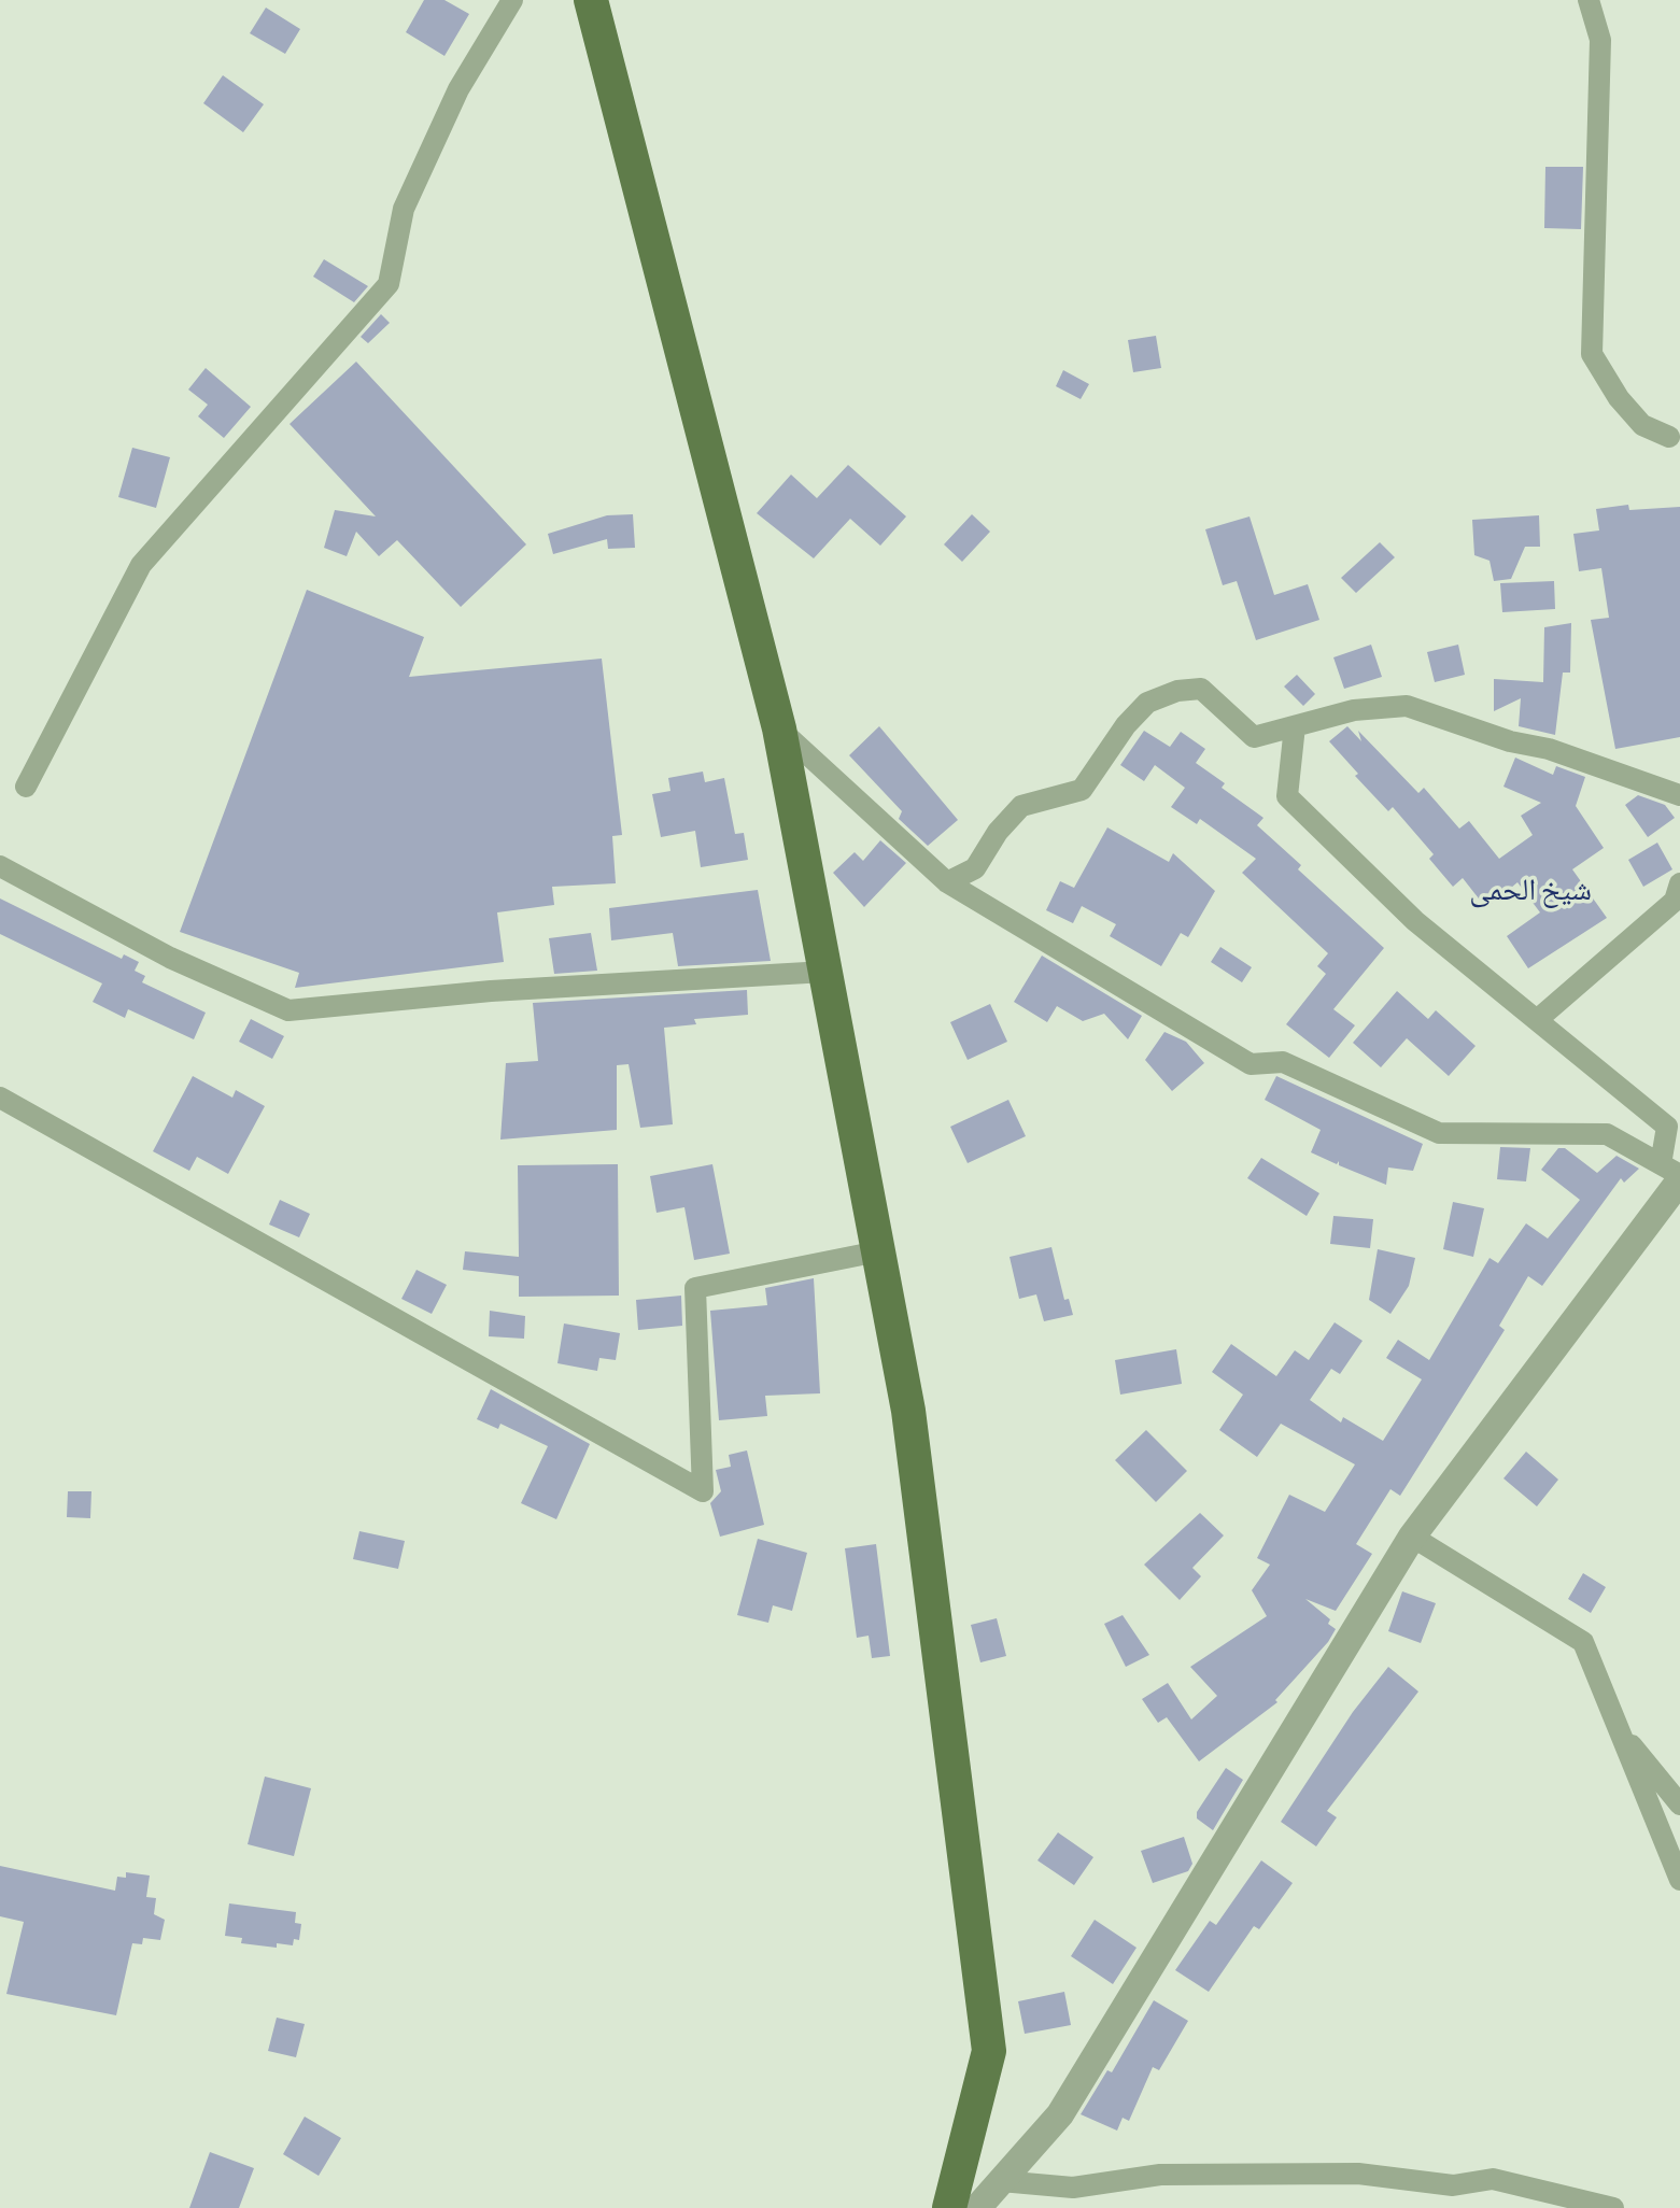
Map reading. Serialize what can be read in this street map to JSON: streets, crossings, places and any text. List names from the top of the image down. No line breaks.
{"districts":["شيخ الحمى"]}
